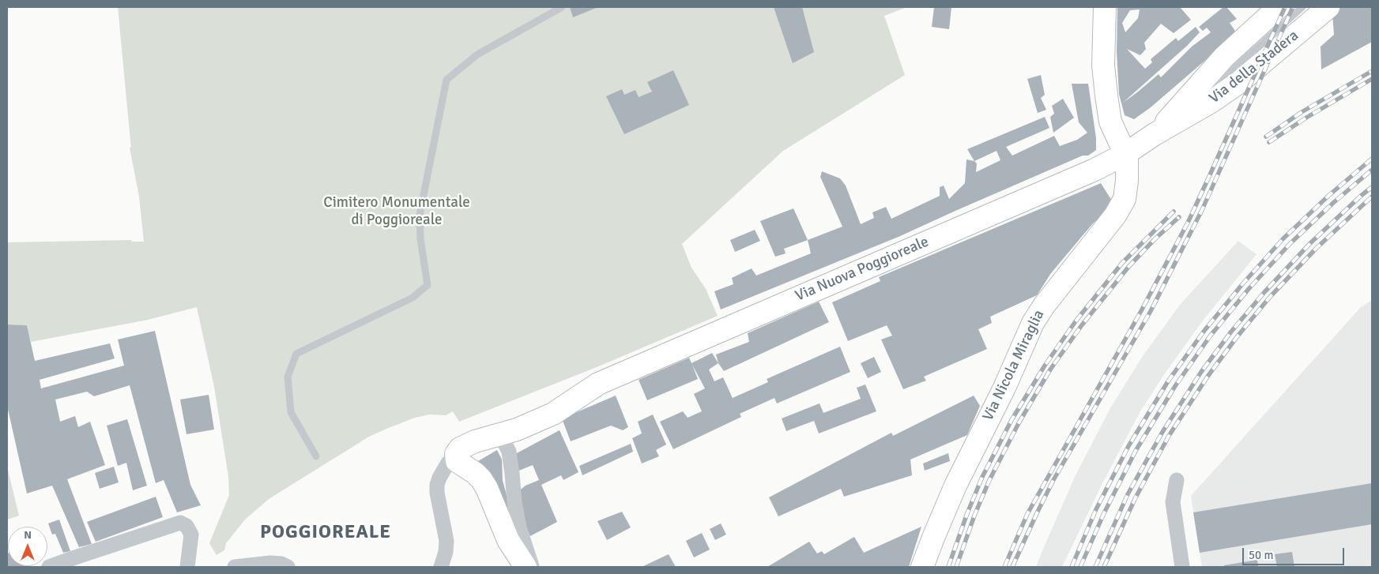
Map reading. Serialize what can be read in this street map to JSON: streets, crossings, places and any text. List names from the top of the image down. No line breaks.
{"streets":{"main road":["Via della Stadera","Via Nuova Poggioreale","Via Nicola Miraglia"]},"crossings":[["Via della Stadera","Via Nuova Poggioreale"],["Via della Stadera","Via Nicola Miraglia"],["Via Nuova Poggioreale","Via Nicola Miraglia"]],"districts":["POGGIOREALE"],"parks":["Cimitero Monumentale di Poggioreale"],"scale_bar":"50 m","north":"top"}
